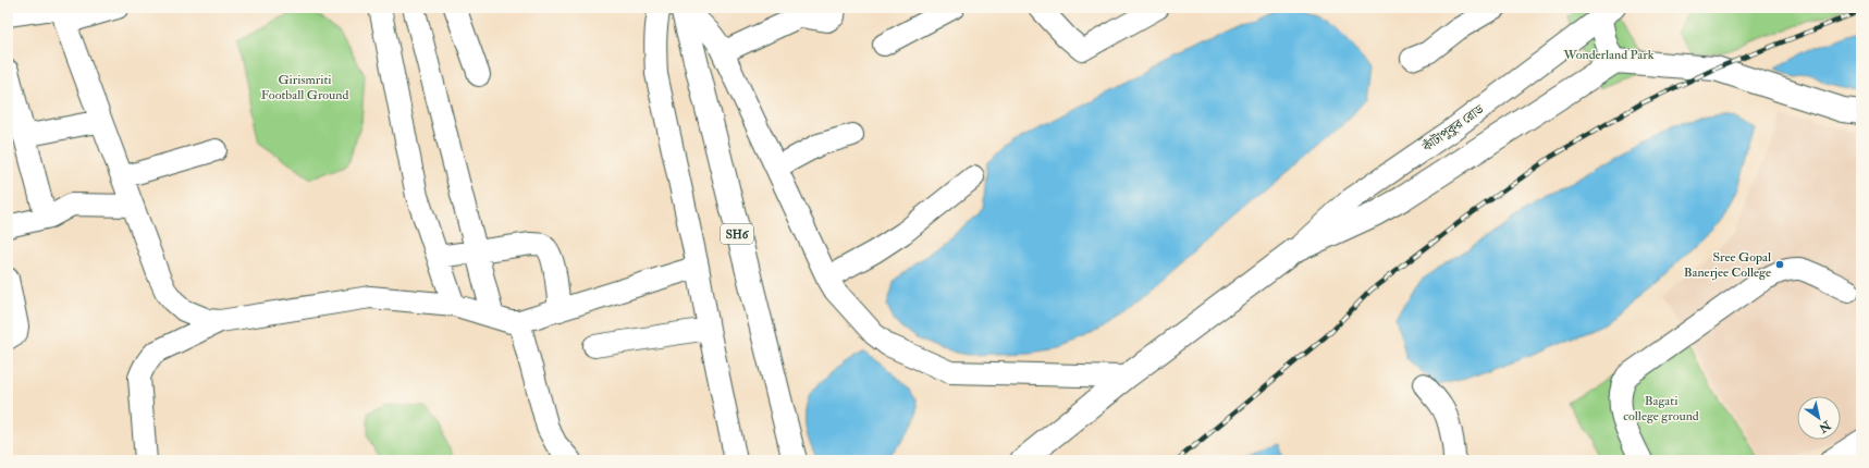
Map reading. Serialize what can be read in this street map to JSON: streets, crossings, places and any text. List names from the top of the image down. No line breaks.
{"streets":{"main road":["SH6"],"street":["কাঁটাপুকুর রোড"]},"parks":["Wonderland Park","Girismriti Football Ground","Bagati college ground"],"places":["Sree Gopal Banerjee College"],"north":"bottom right"}
